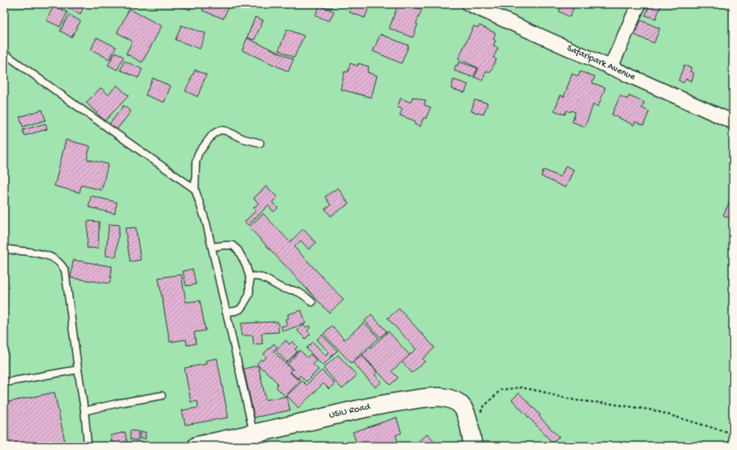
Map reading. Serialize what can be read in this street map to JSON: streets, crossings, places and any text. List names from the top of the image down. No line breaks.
{"streets":{"street":["Safaripark Avenue","USIU Road"]}}
